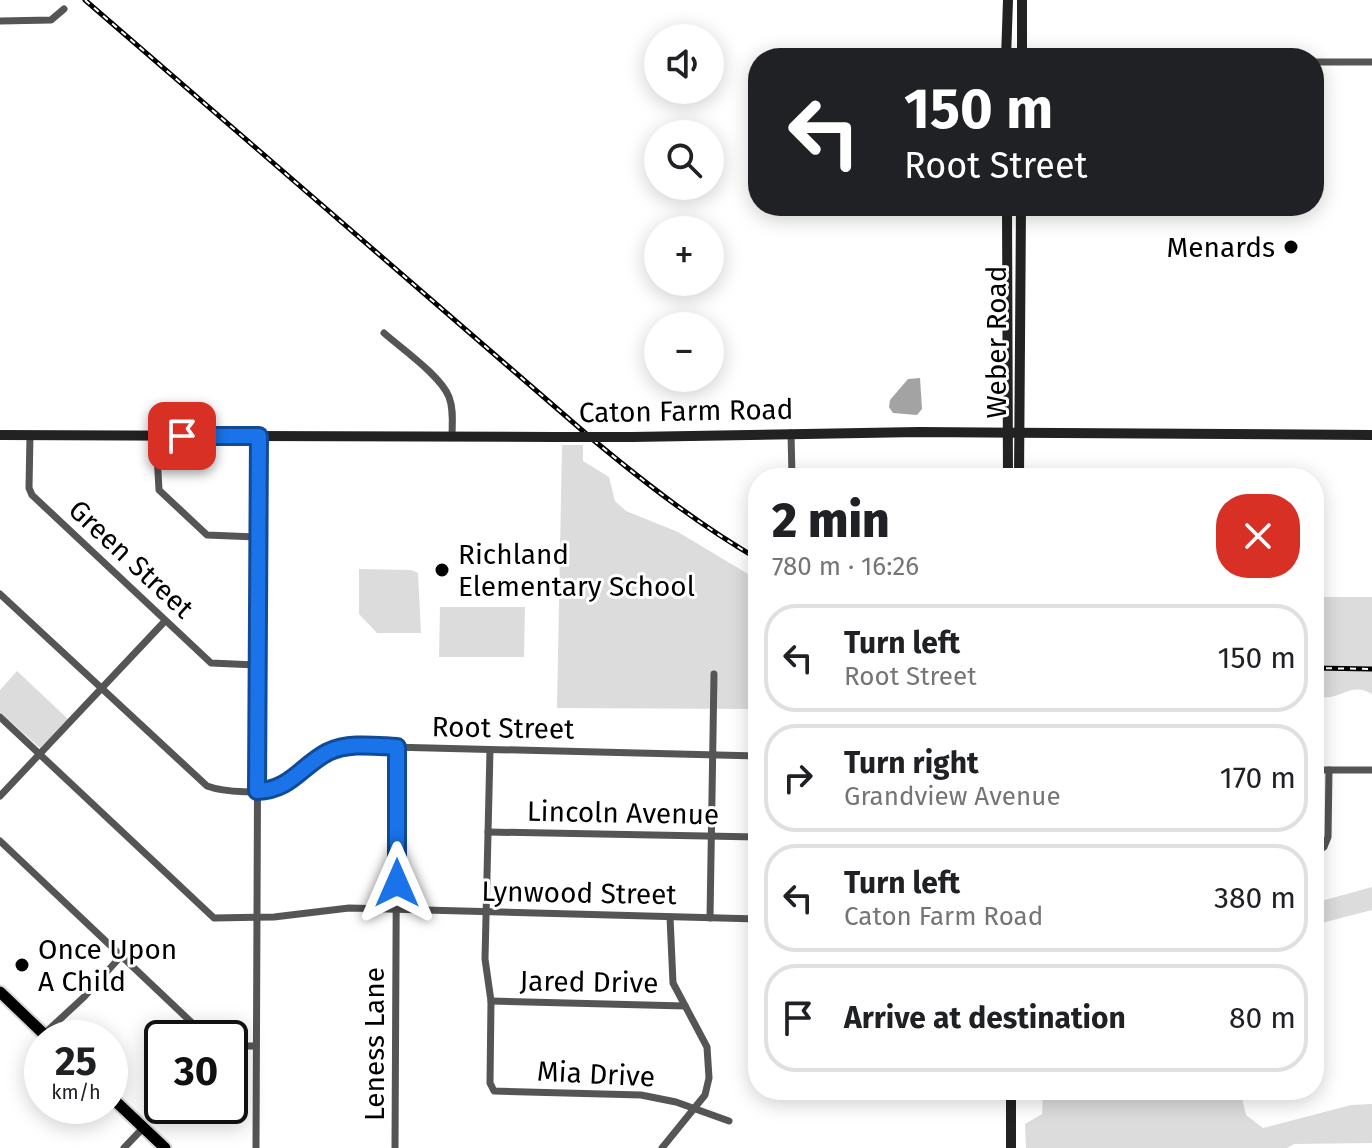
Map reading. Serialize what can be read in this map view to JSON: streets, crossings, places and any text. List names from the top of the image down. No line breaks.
{"streets":{"street":["Weber Road","Caton Farm Road","Green Street","Root Street","Lincoln Avenue","Lynwood Street","Jared Drive","Leness Lane","Mia Drive"]},"crossings":[["Weber Road","Caton Farm Road"],["Caton Farm Road","Green Street"],["Root Street","Leness Lane"],["Lynwood Street","Leness Lane"],["Jared Drive","Mia Drive"]],"places":["Menards","Richland Elementary School","Once Upon A Child"],"page":{"map_buttons":["+","−"],"turn":["150 m","Root Street"],"heading":["2 min","780 m · 16:26"],"list":[{"name":"Turn left","note":"Root Street","value":"150 m"},{"name":"Turn right","note":"Grandview Avenue","value":"170 m"},{"name":"Turn left","note":"Caton Farm Road","value":"380 m"},{"name":"Arrive at destination","value":"80 m"}],"speed":"25 km/h","limit":"30"}}
